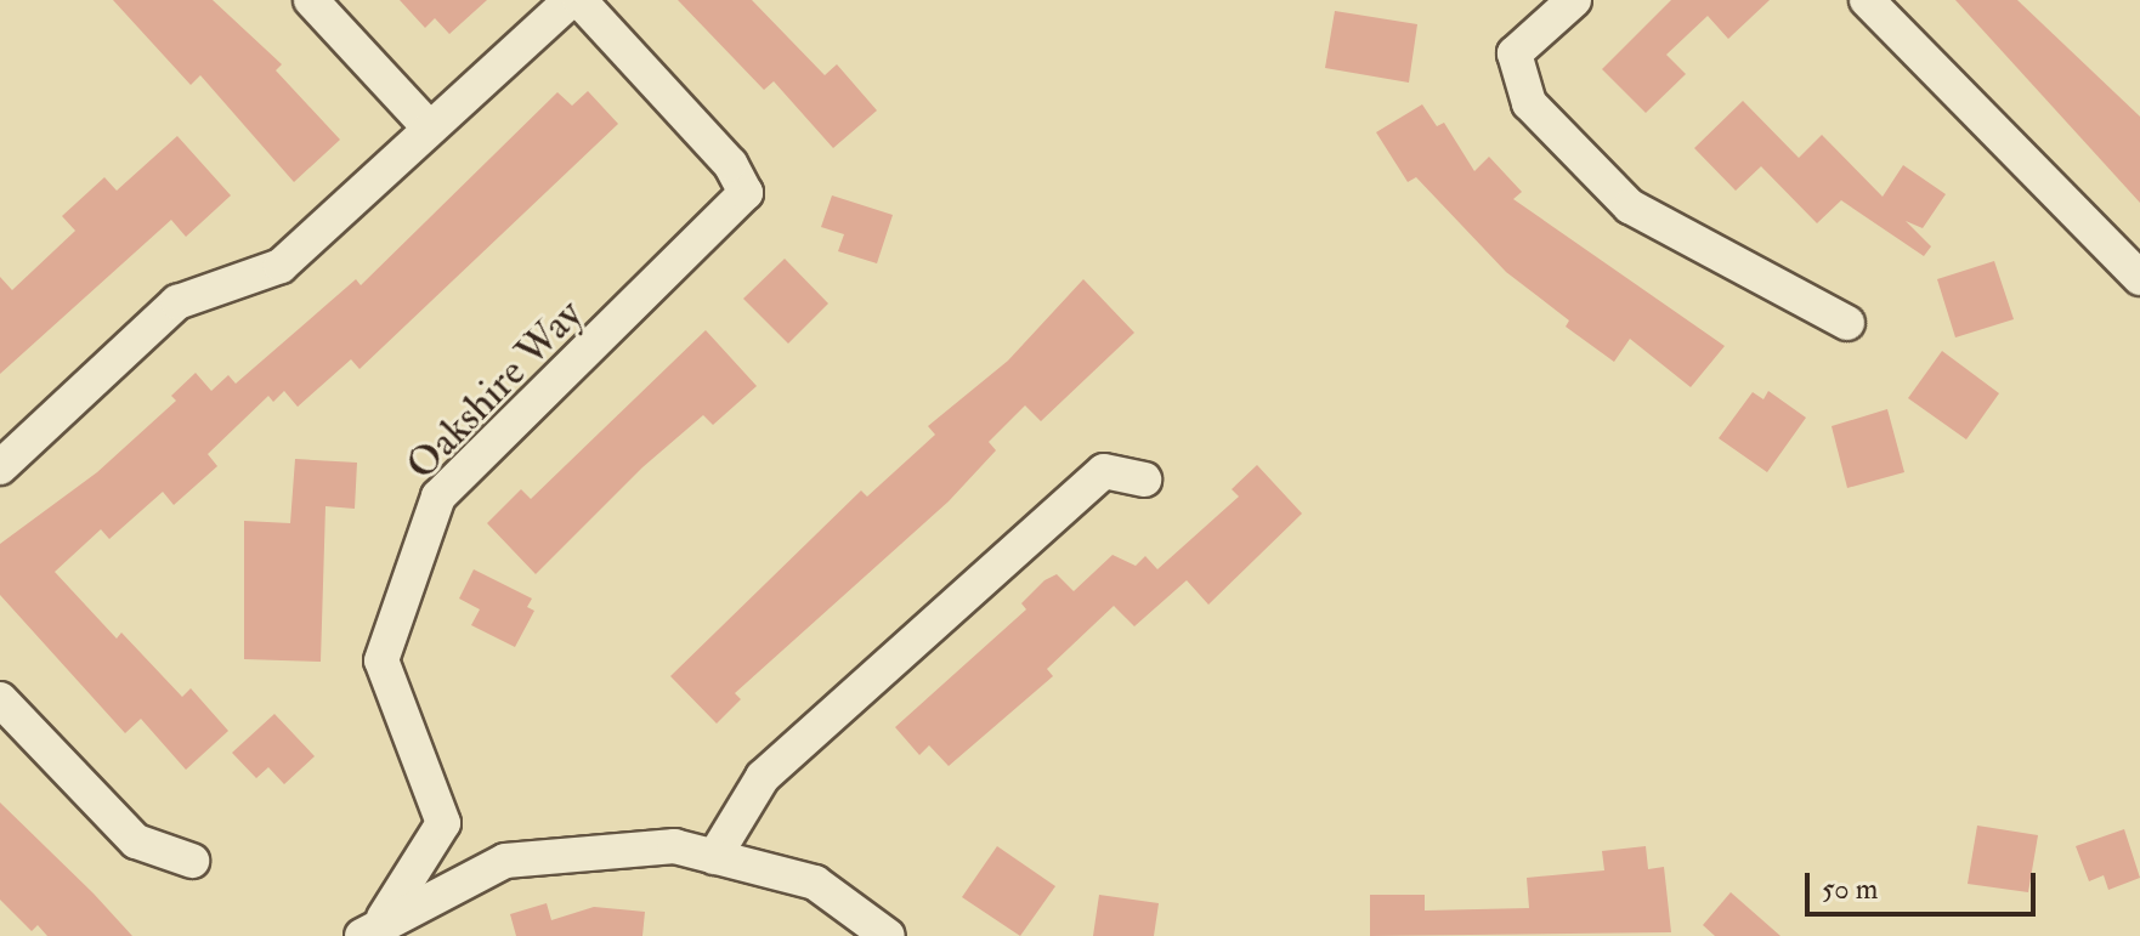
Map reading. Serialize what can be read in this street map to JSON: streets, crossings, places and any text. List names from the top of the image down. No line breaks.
{"streets":{"street":["Oakshire Way"]},"scale_bar":"50 m"}
